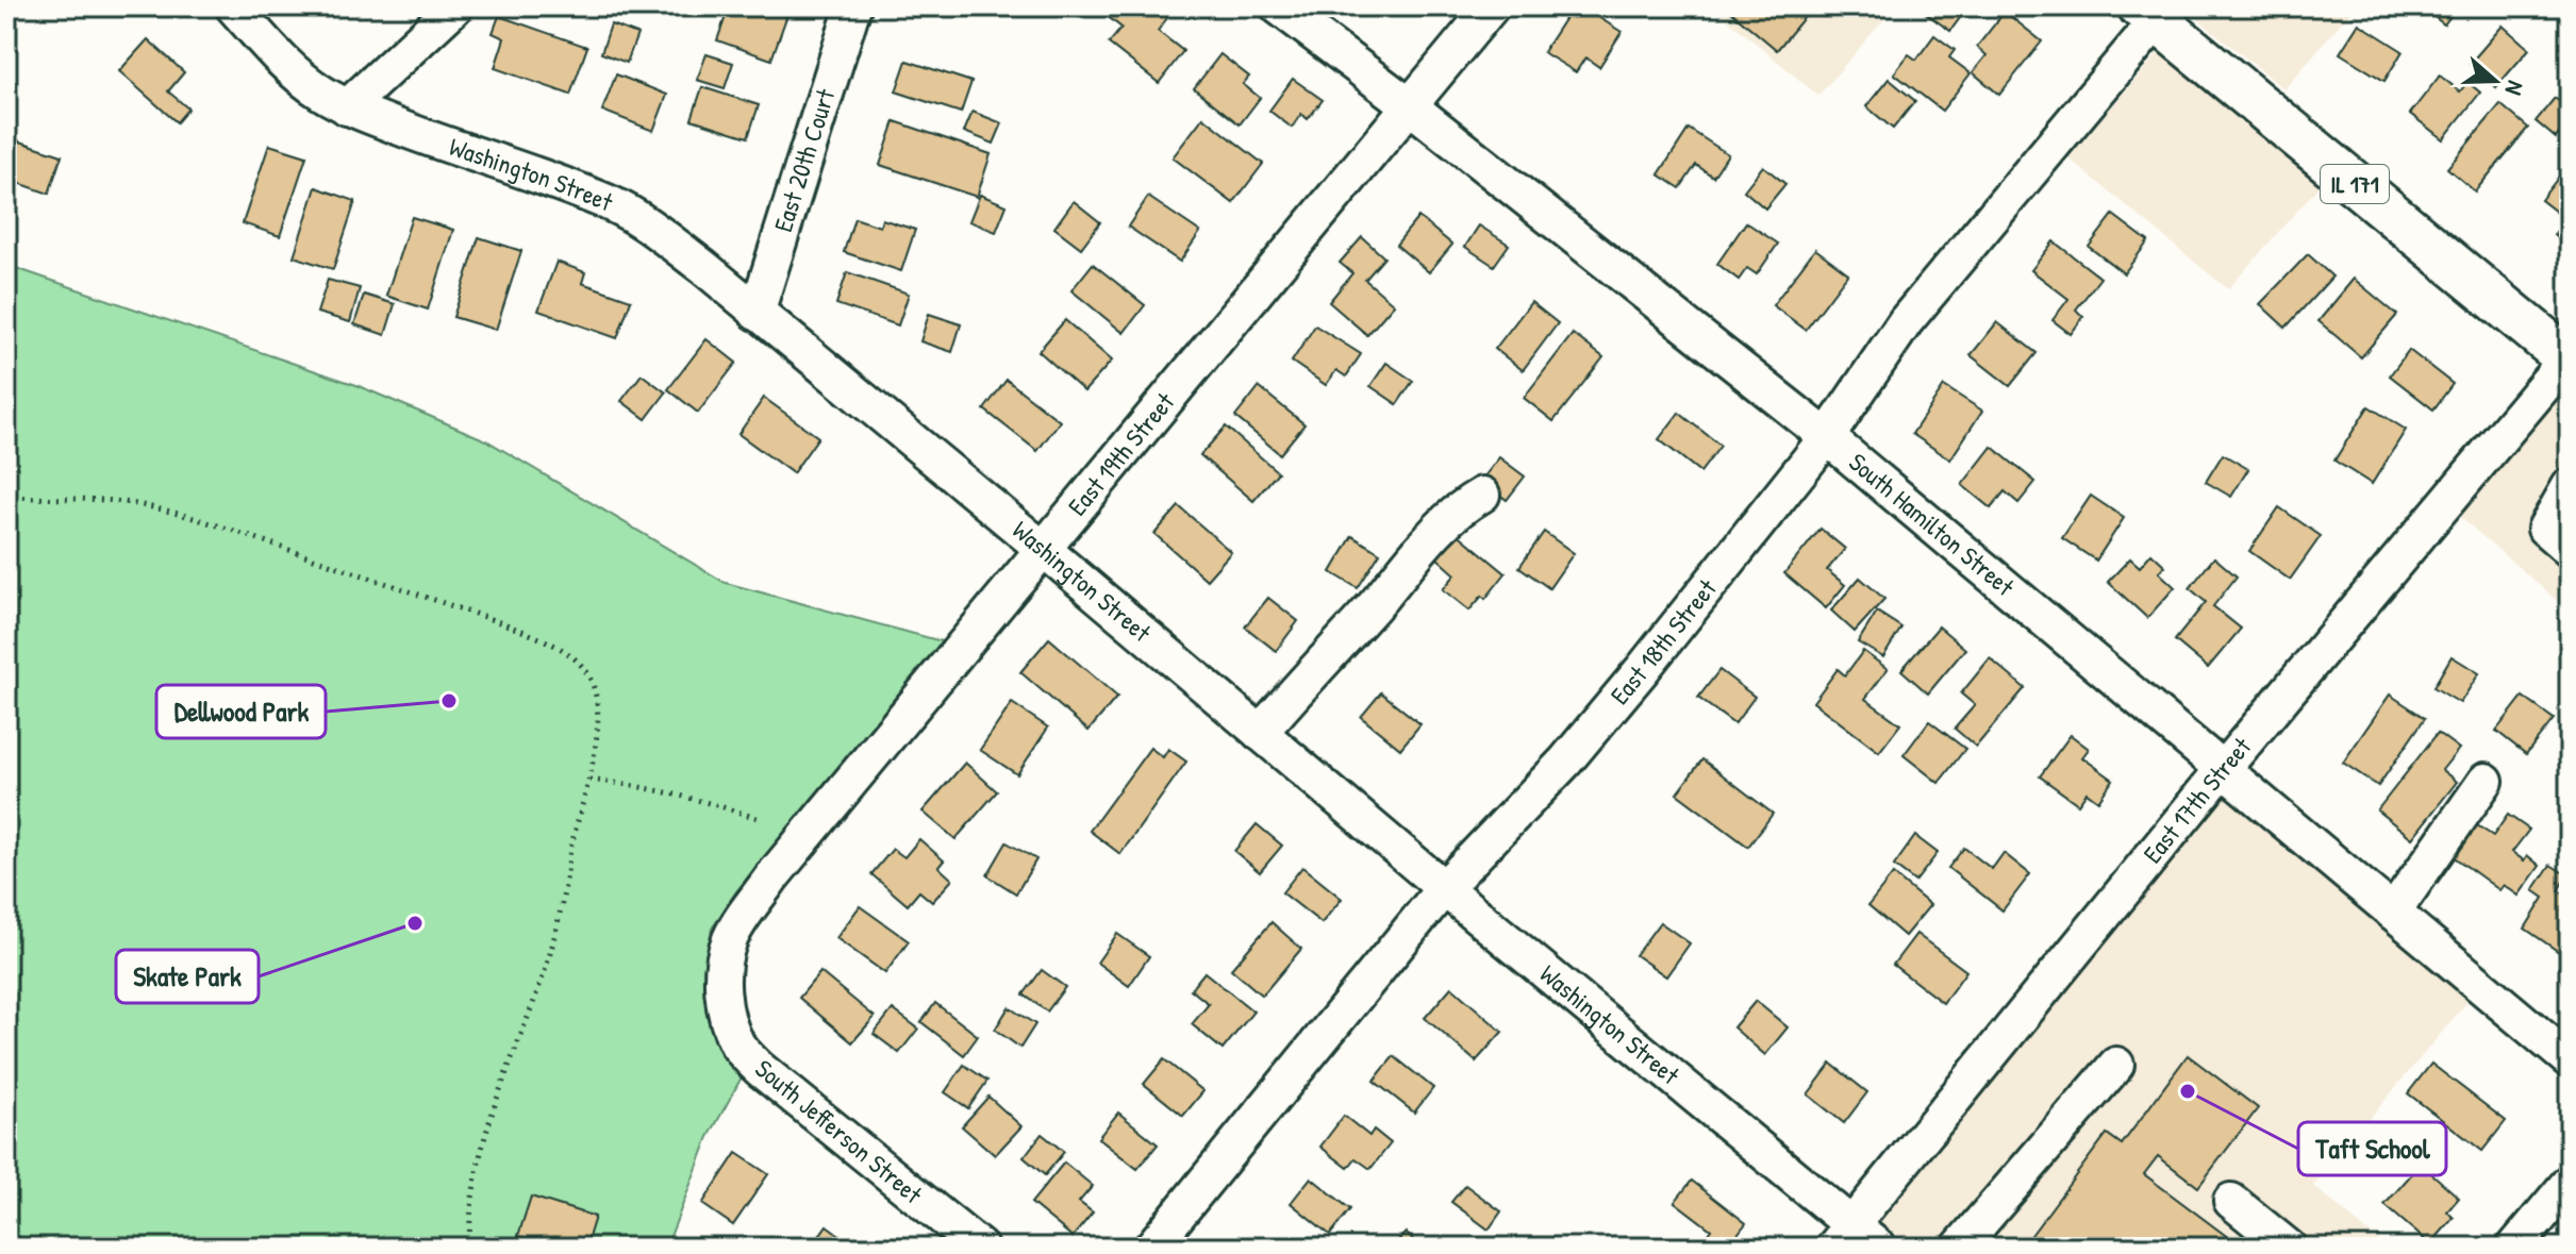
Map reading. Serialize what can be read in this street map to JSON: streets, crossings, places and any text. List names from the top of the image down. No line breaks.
{"streets":{"main road":["IL 171"],"street":["East 20th Court","Washington Street","East 19th Street","South Hamilton Street","East 18th Street","East 17th Street","South Jefferson Street"]},"crossings":[["East 20th Court","Washington Street"],["Washington Street","East 19th Street"],["Washington Street","East 18th Street"],["Washington Street","East 17th Street"],["IL 171","East 18th Street"],["IL 171","East 17th Street"],["East 19th Street","South Hamilton Street"],["East 19th Street","South Jefferson Street"],["South Hamilton Street","East 18th Street"],["South Hamilton Street","East 17th Street"]],"places":["Dellwood Park","Skate Park","Taft School"],"north":"right"}
